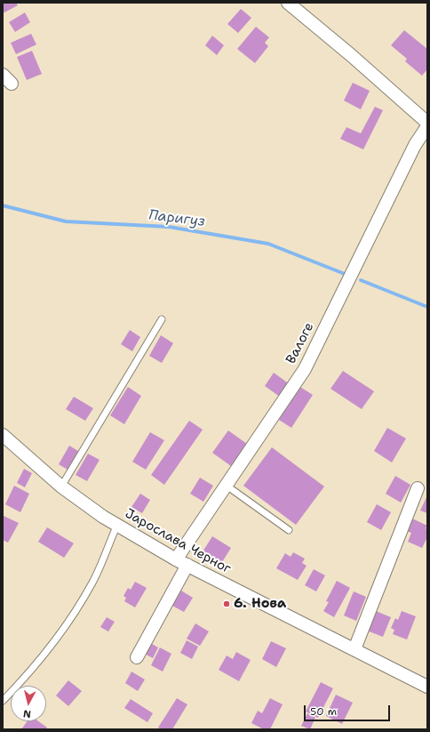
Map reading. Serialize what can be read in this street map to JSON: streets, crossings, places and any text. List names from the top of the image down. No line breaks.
{"streets":{"street":["Валоге","Јарослава Черног"]},"crossings":[["Валоге","Јарослава Черног"]],"water":["Паригуз"],"places":["6. Нова"],"scale_bar":"50 m","north":"bottom"}
